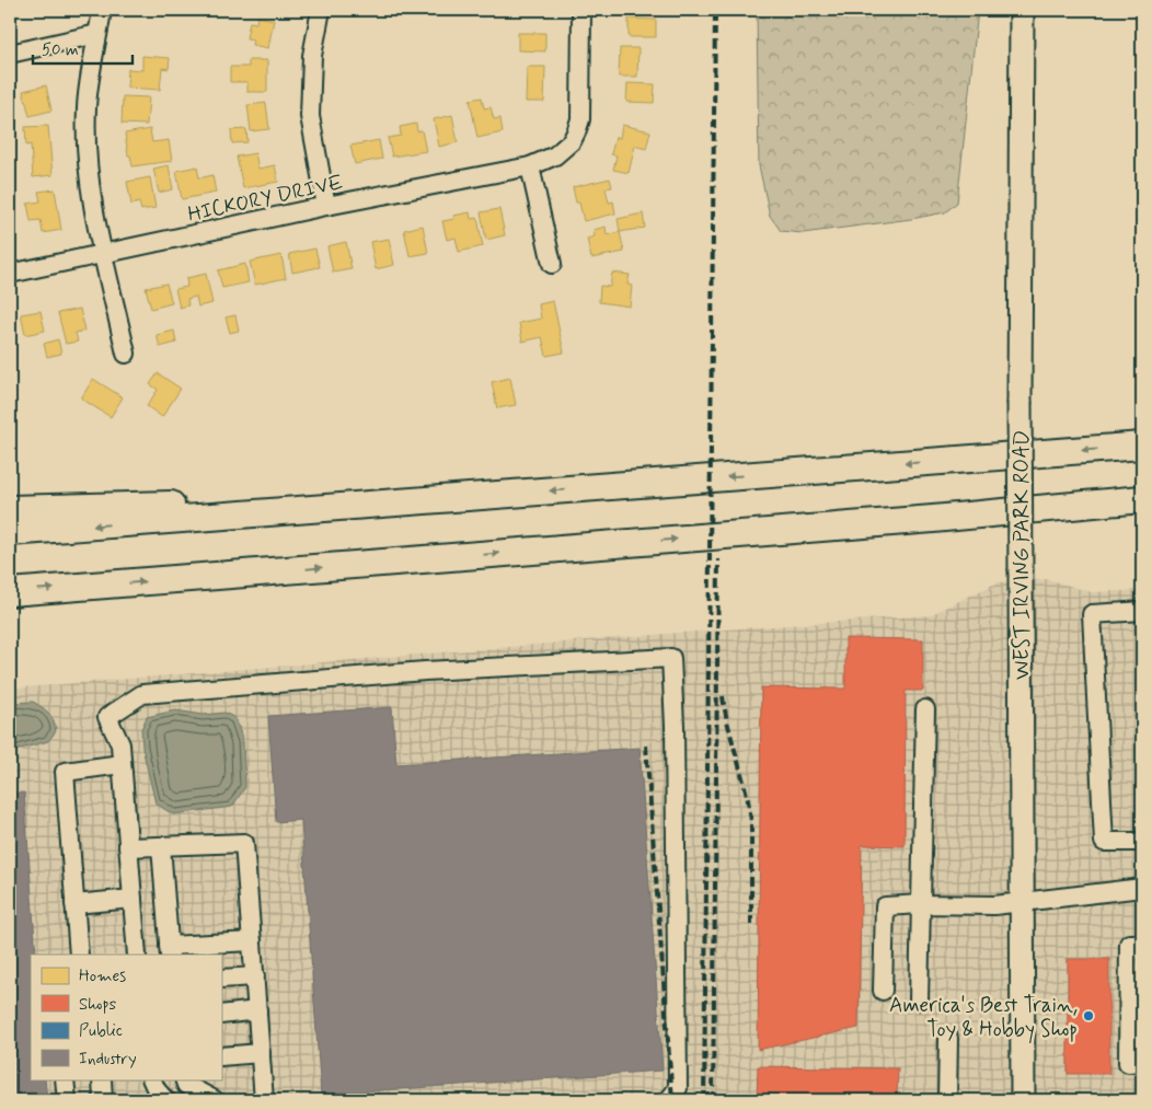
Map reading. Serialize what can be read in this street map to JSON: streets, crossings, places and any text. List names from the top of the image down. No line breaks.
{"streets":{"main road":["WEST IRVING PARK ROAD"],"street":["HICKORY DRIVE"]},"places":["America's Best Train, Toy & Hobby Shop"],"legend":["Homes","Shops","Public","Industry"],"scale_bar":"50 m"}
